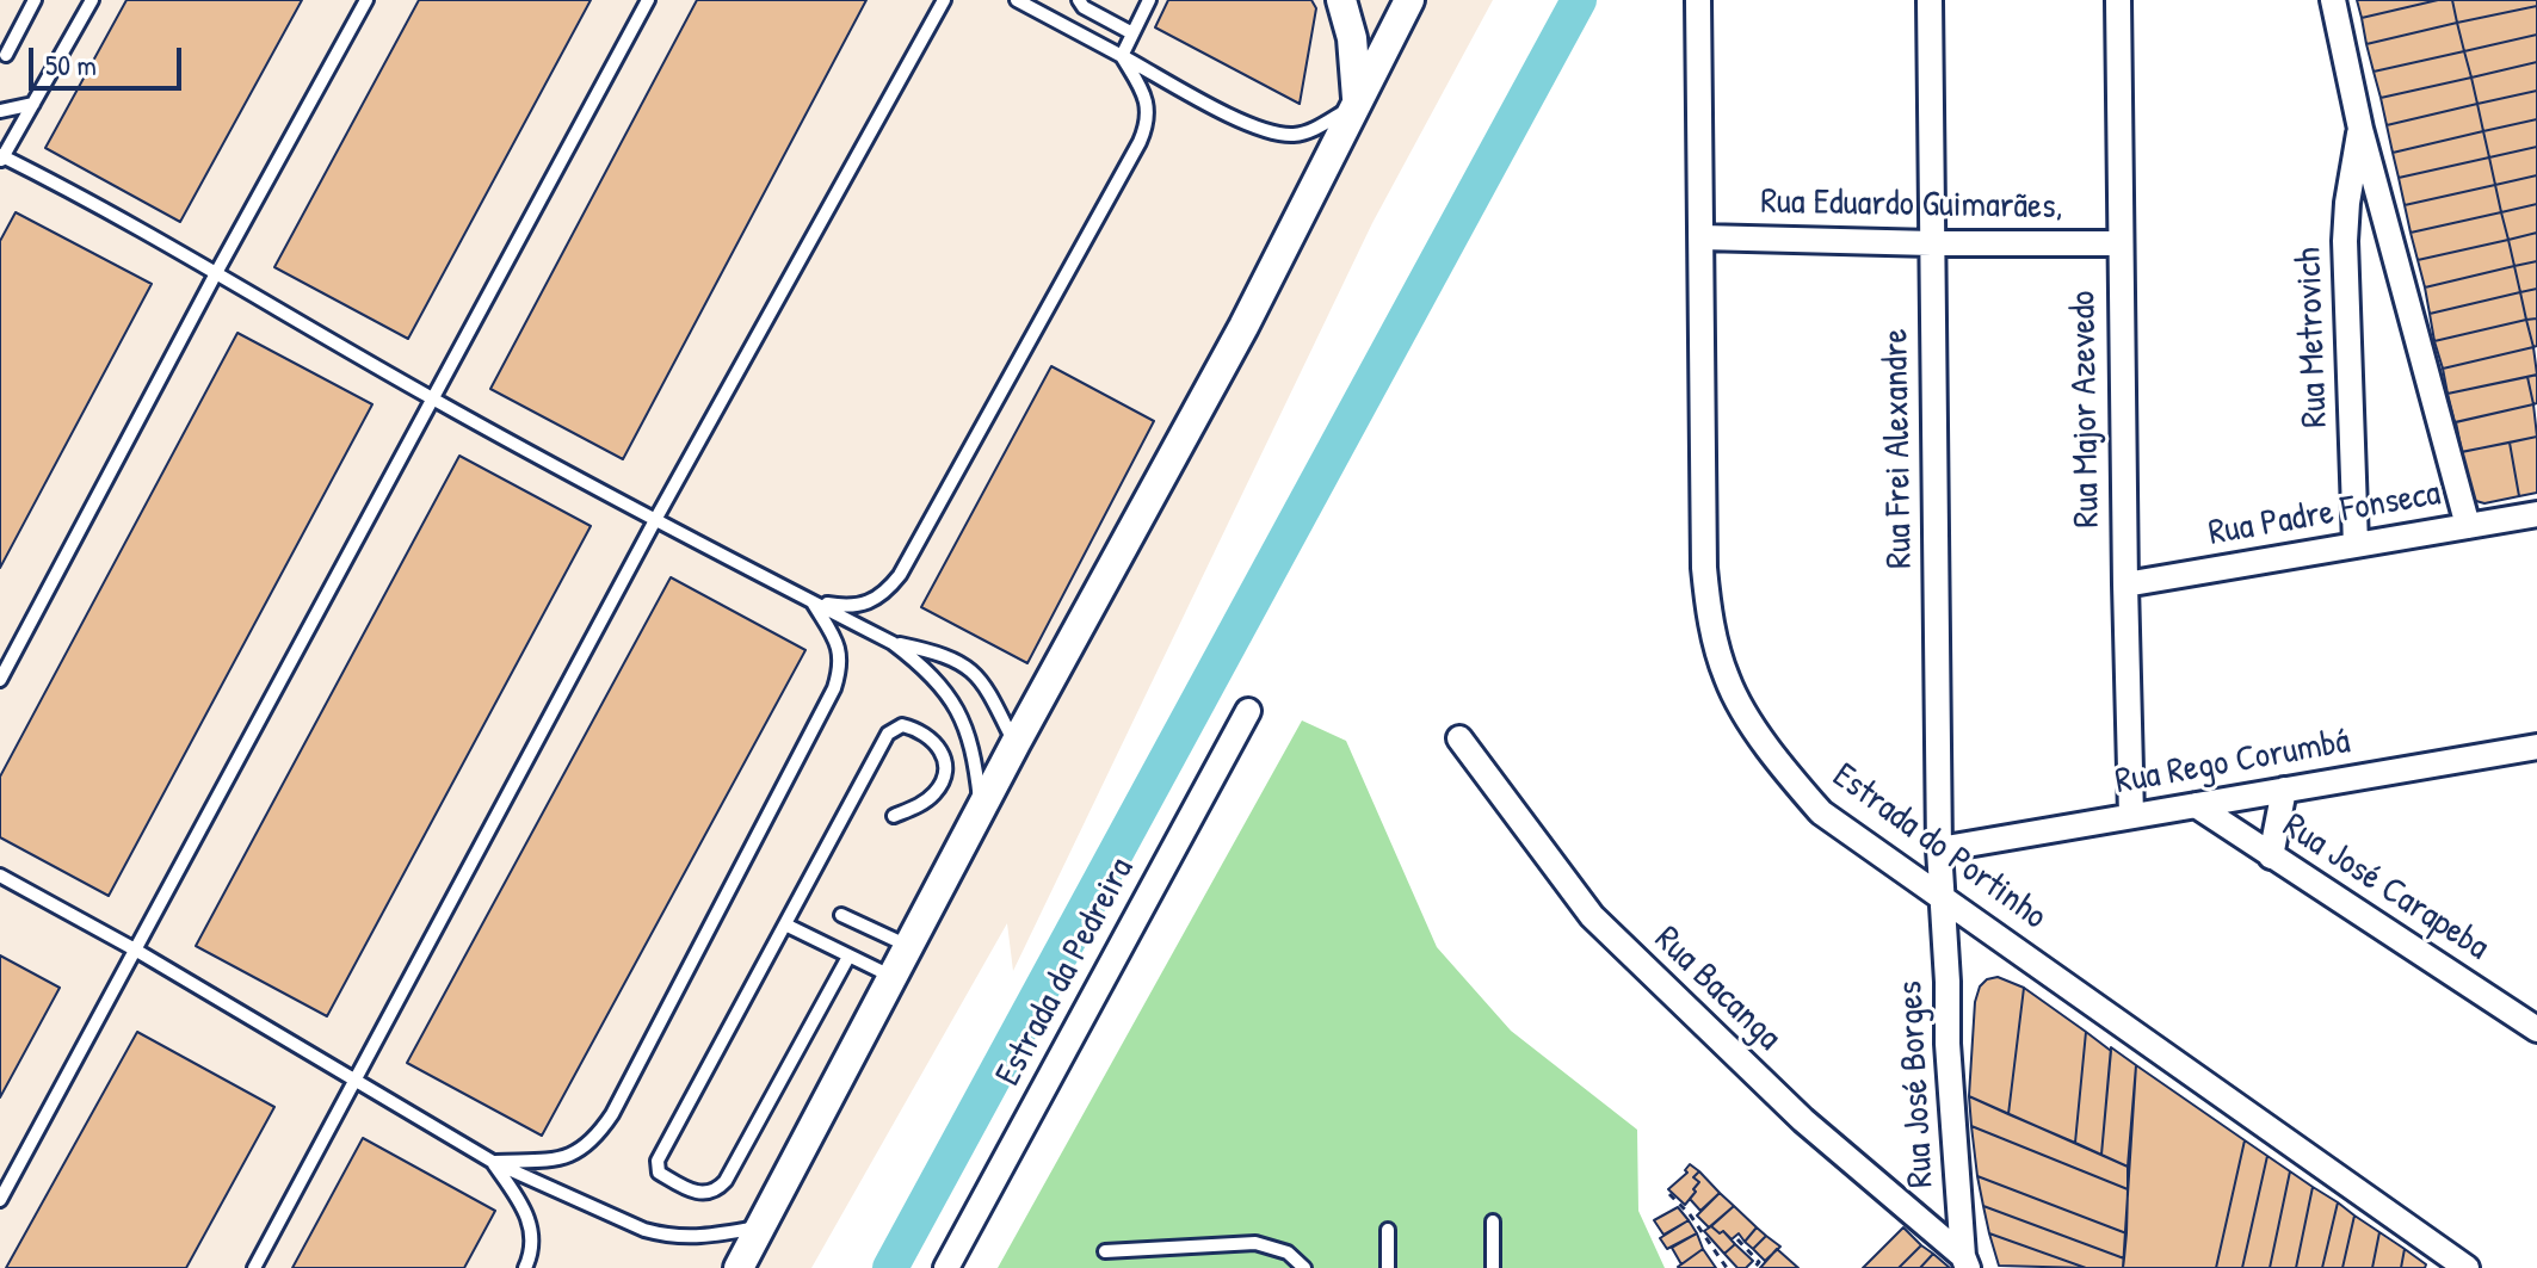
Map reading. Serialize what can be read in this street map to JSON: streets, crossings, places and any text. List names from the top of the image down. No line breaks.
{"streets":{"street":["Rua Eduardo Guimarães,","Rua Metrovich","Rua Major Azevedo","Rua Frei Alexandre","Rua Padre Fonseca","Rua Rego Corumbá","Estrada do Portinho","Rua José Carapeba","Estrada da Pedreira","Rua Bacanga","Rua José Borges"]},"crossings":[["Rua Eduardo Guimarães,","Rua Major Azevedo"],["Rua Eduardo Guimarães,","Rua Frei Alexandre"],["Rua Eduardo Guimarães,","Estrada do Portinho"],["Rua Metrovich","Rua Padre Fonseca"],["Rua Major Azevedo","Rua Padre Fonseca"],["Rua Major Azevedo","Rua Rego Corumbá"],["Rua Frei Alexandre","Rua Rego Corumbá"],["Rua Frei Alexandre","Estrada do Portinho"],["Rua Frei Alexandre","Rua José Borges"],["Rua Rego Corumbá","Rua José Carapeba"],["Estrada do Portinho","Rua José Borges"],["Rua Bacanga","Rua José Borges"]],"scale_bar":"50 m"}
